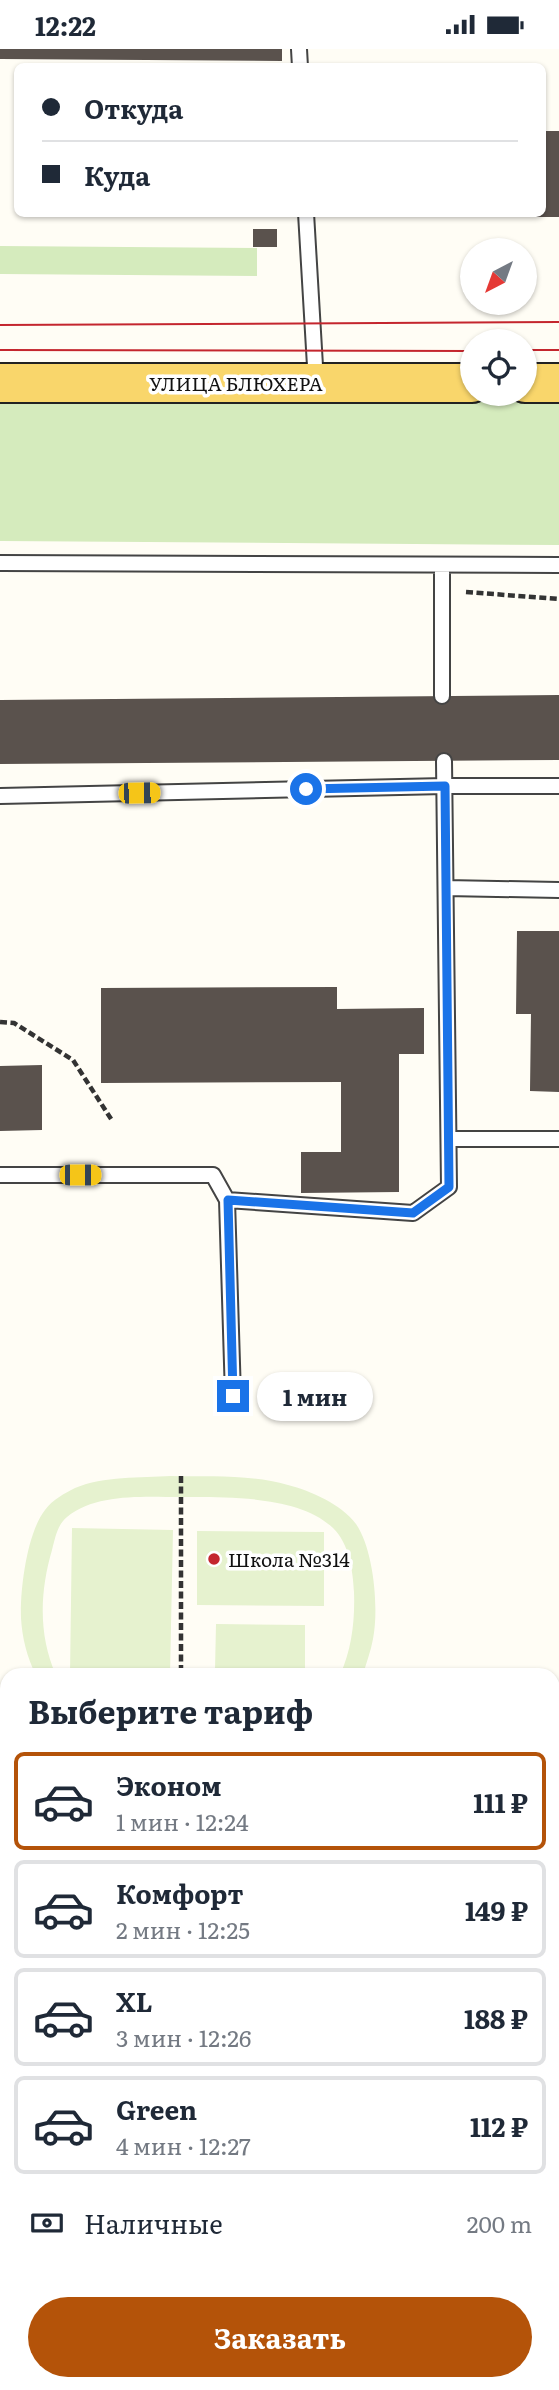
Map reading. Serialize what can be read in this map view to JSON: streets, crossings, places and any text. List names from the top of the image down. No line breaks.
{"streets":{"main road":["УЛИЦА БЛЮХЕРА"]},"places":["Школа №314"],"north":"bottom left","page":{"status":"12:22","banner":["Откуда","Куда"],"bubble":"1 мин","heading":"Выберите тариф","list":[{"name":"Эконом","note":"1 мин · 12:24","value":"111 ₽"},{"name":"Комфорт","note":"2 мин · 12:25","value":"149 ₽"},{"name":"XL","note":"3 мин · 12:26","value":"188 ₽"},{"name":"Green","note":"4 мин · 12:27","value":"112 ₽"}],"pay":["Наличные","200 m"],"buttons":"Заказать"}}
